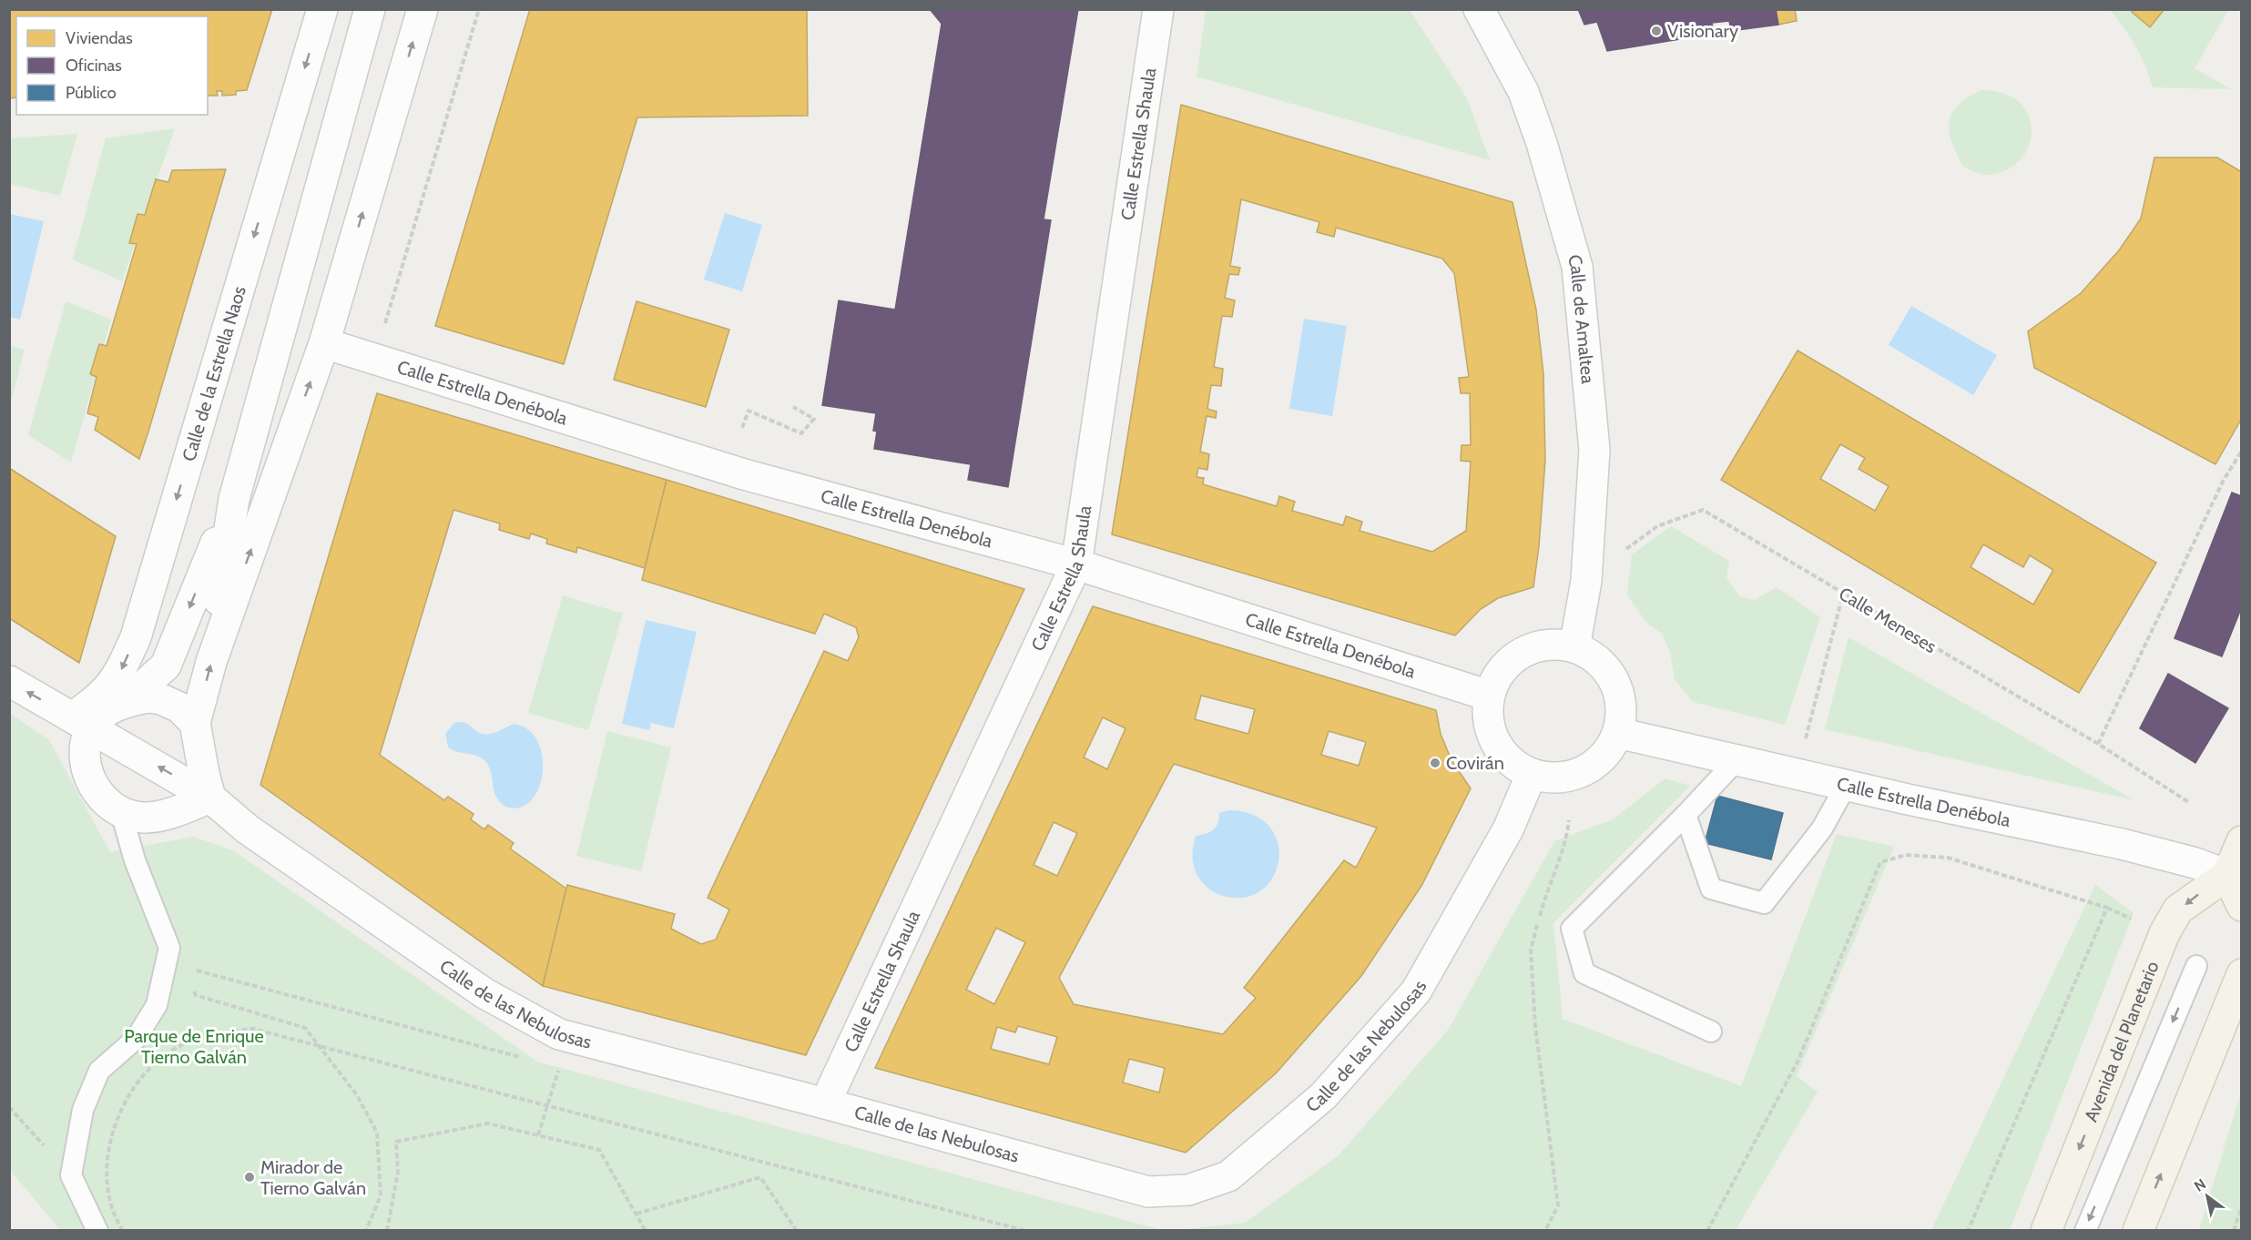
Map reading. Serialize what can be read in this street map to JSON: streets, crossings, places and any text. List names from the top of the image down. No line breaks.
{"streets":{"main road":["Avenida del Planetario"],"street":["Calle Estrella Shaula","Calle de Amaltea","Calle de la Estrella Naos","Calle Estrella Denébola","Calle de las Nebulosas"],"path":["Calle Meneses"]},"crossings":[["Calle Estrella Shaula","Calle Estrella Denébola"],["Calle Estrella Shaula","Calle de las Nebulosas"],["Calle de Amaltea","Calle Estrella Denébola"],["Calle de Amaltea","Calle Meneses"],["Calle de Amaltea","Calle de las Nebulosas"],["Calle de la Estrella Naos","Calle de las Nebulosas"],["Calle Estrella Denébola","Calle de las Nebulosas"],["Calle Estrella Denébola","Avenida del Planetario"]],"parks":["Parque de Enrique Tierno Galván"],"places":["Visionary","Covirán","Mirador de Tierno Galván"],"legend":["Viviendas","Oficinas","Público"],"north":"top left"}
